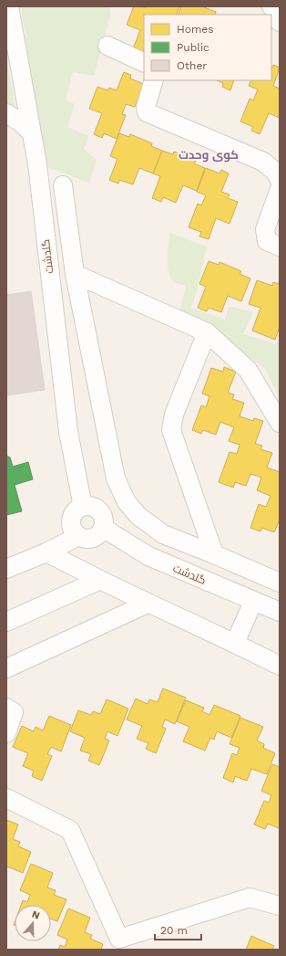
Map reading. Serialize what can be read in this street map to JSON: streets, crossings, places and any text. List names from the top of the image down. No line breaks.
{"streets":{"street":["گلدشت"]},"districts":["کوی وحدت"],"legend":["Homes","Public","Other"],"scale_bar":"20 m","north":"top"}
